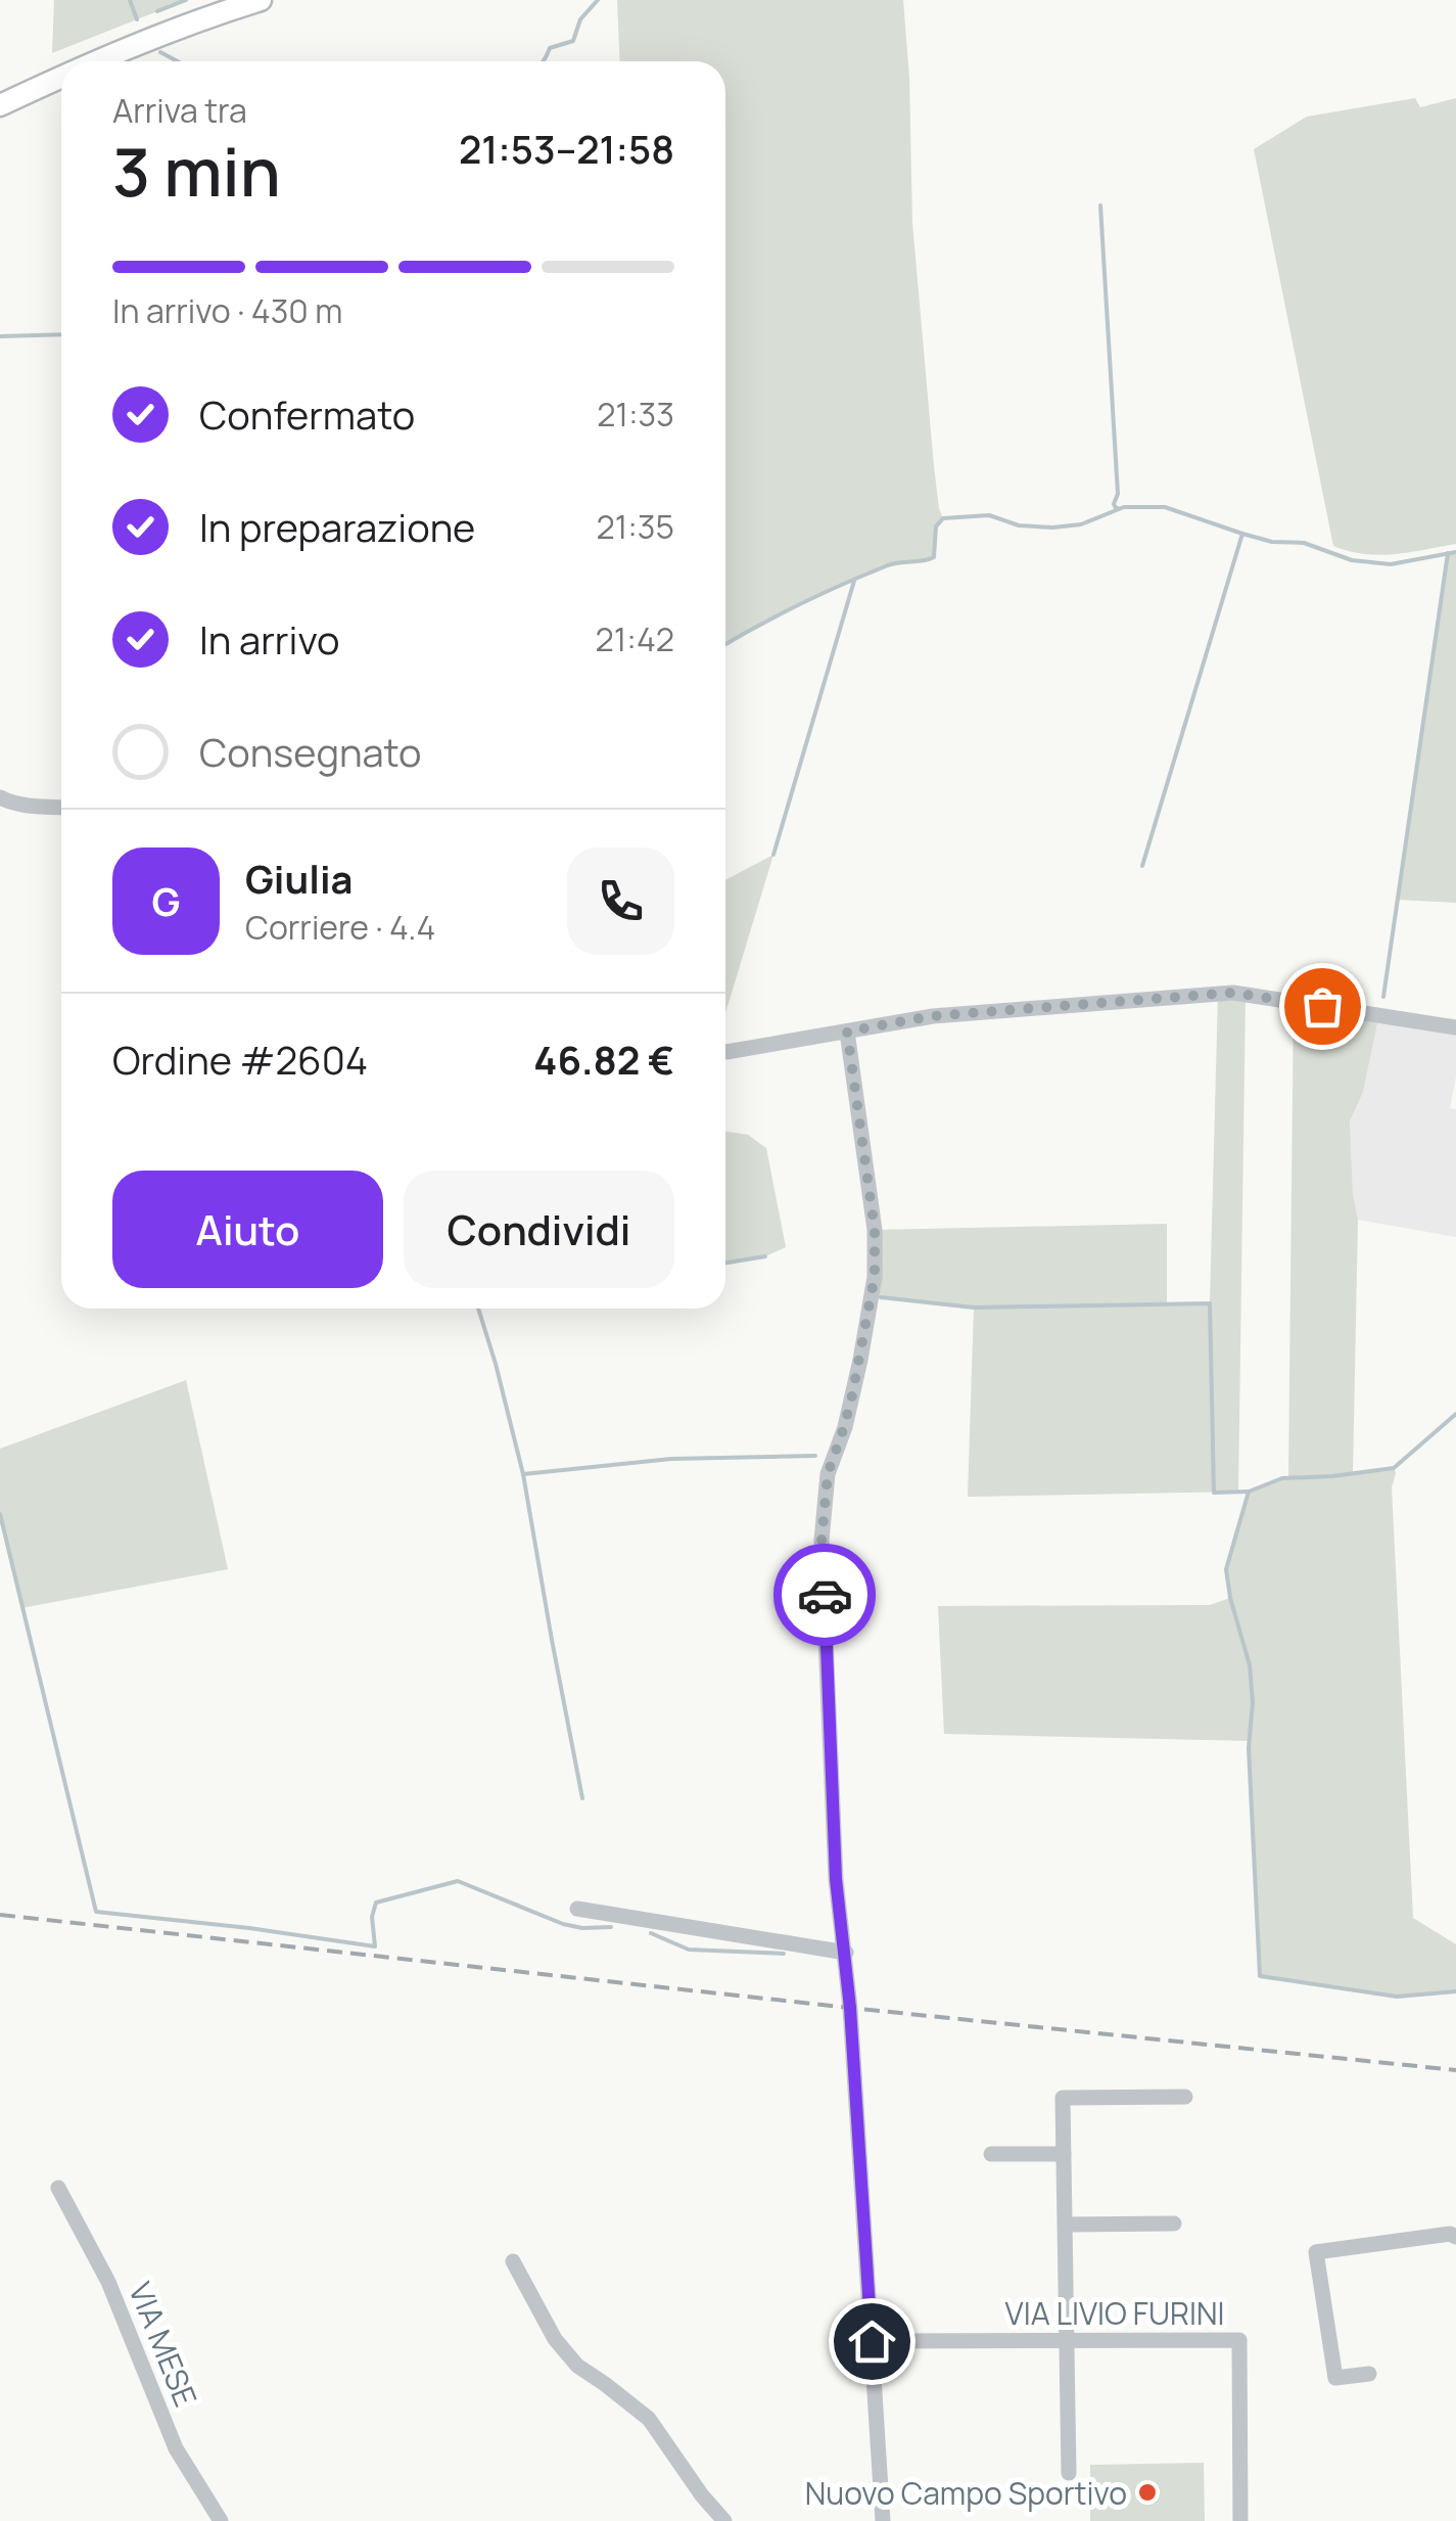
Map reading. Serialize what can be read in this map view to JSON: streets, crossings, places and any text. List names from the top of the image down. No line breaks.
{"streets":{"street":["VIA LIVIO FURINI","VIA MESE"]},"places":["Nuovo Campo Sportivo"],"page":{"heading":["3 min","Arriva tra","21:53–21:58"],"panel":["Giulia","Corriere · 4.4","Ordine #2604","46.82 €"],"bar":"In arrivo · 430 m","list":[["Confermato","21:33"],["In preparazione","21:35"],["In arrivo","21:42"],"Consegnato"],"round":"G","buttons":["Aiuto","Condividi"]}}
